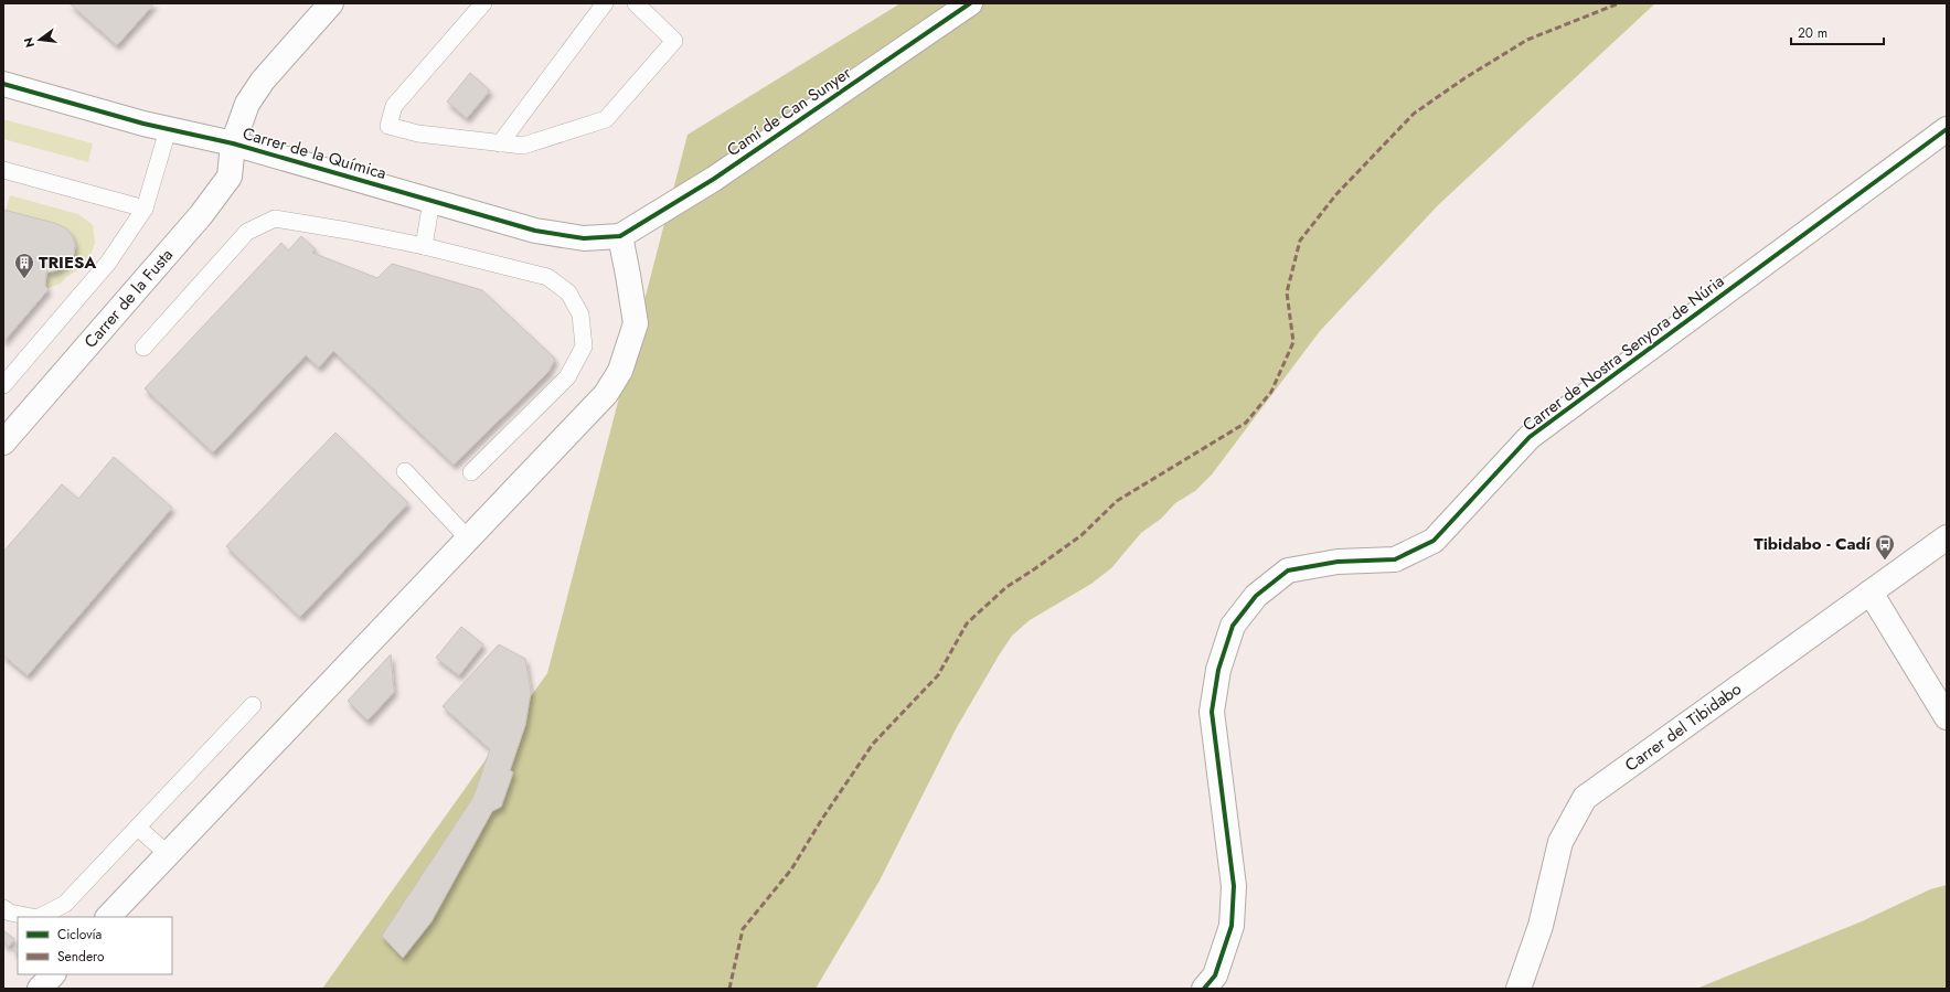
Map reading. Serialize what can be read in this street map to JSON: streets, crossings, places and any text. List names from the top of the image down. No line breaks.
{"streets":{"street":["Camí de Can Sunyer","Carrer de la Química","Carrer de la Fusta","Carrer de Nostra Senyora de Núria","Carrer del Tibidabo"]},"crossings":[["Camí de Can Sunyer","Carrer de la Química"],["Carrer de la Química","Carrer de la Fusta"]],"places":{"building":["TRIESA"],"bus stop":["Tibidabo - Cadí"]},"legend":["Ciclovía","Sendero"],"scale_bar":"20 m","north":"left"}
